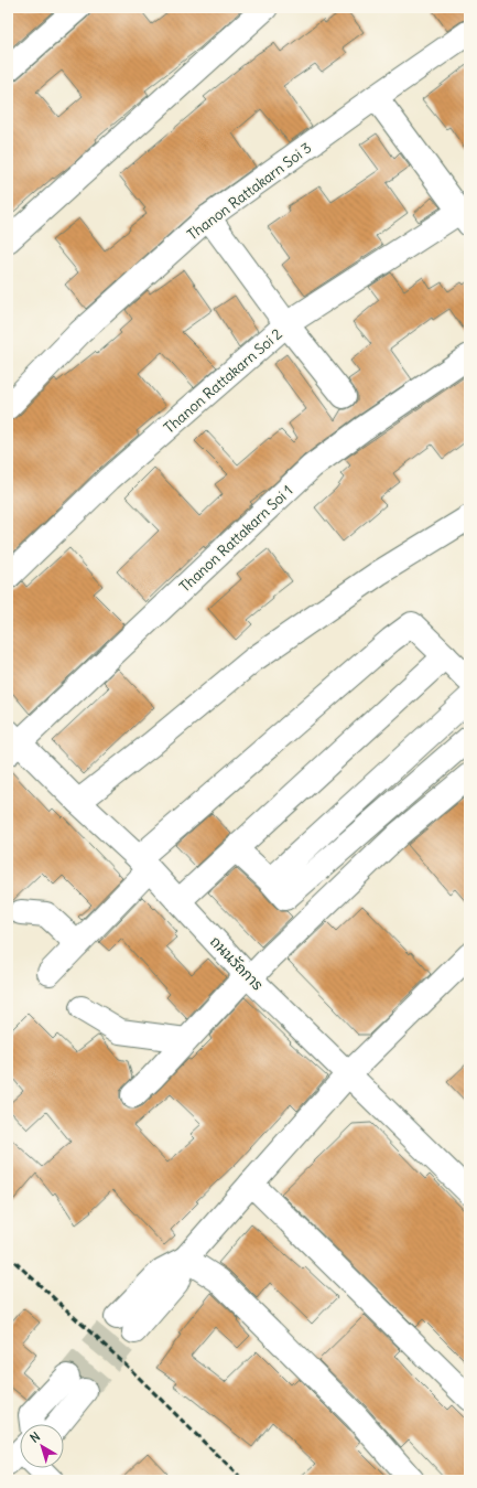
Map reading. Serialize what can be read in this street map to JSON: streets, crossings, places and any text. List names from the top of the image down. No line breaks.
{"streets":{"street":["Thanon Rattakarn Soi 3","Thanon Rattakarn Soi 2","Thanon Rattakarn Soi 1","ถนนรัถการ"]},"crossings":[["Thanon Rattakarn Soi 1","ถนนรัถการ"]],"north":"top left"}
